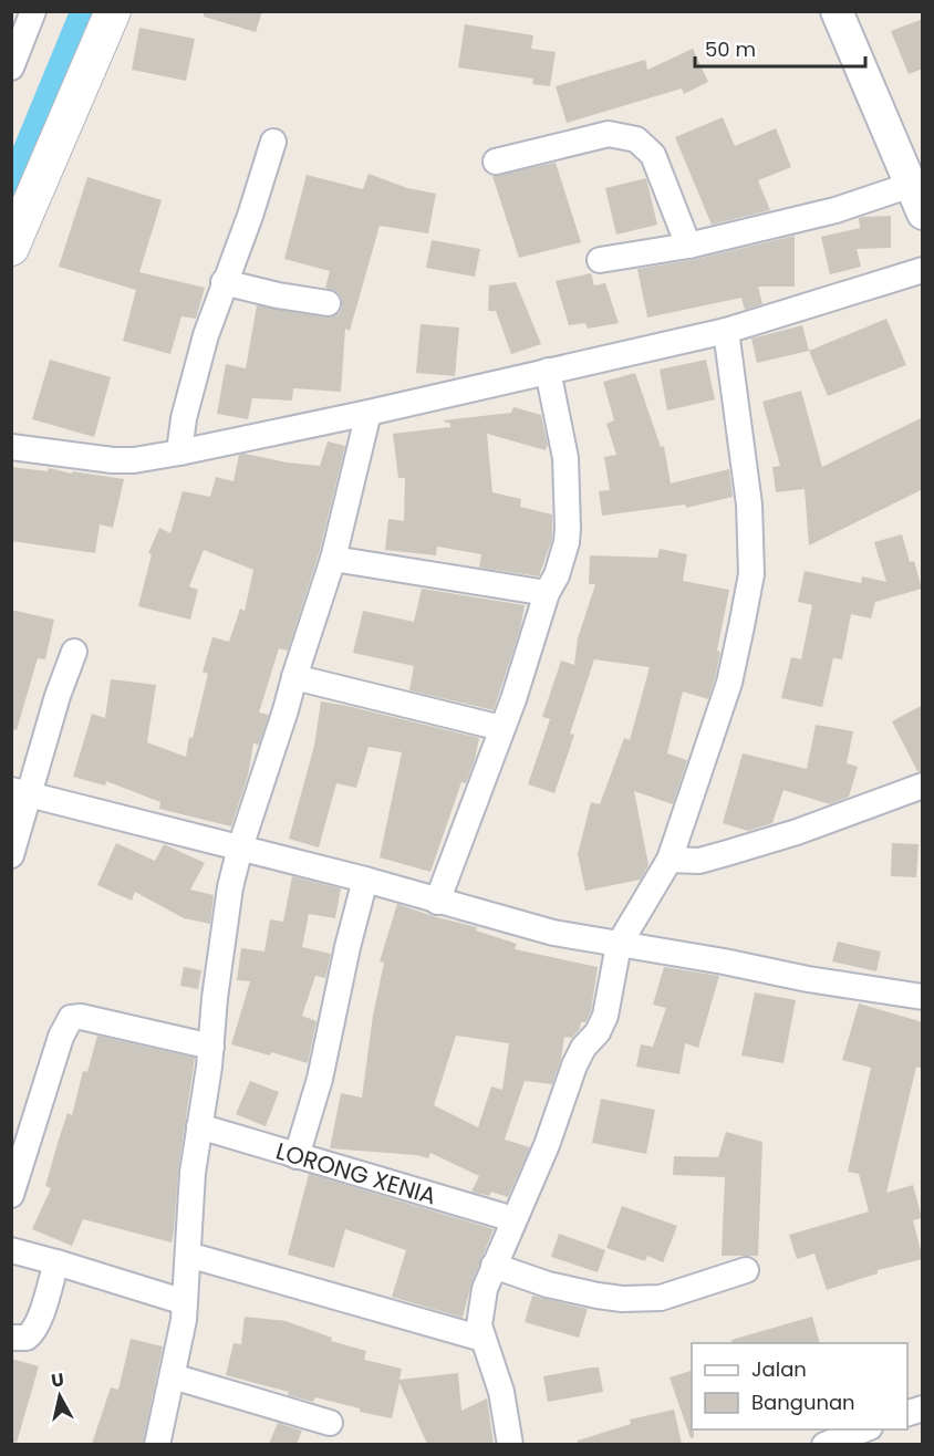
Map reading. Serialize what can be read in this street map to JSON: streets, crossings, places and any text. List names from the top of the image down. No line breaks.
{"streets":{"street":["LORONG XENIA"]},"legend":["Jalan","Bangunan"],"scale_bar":"50 m","north":"top"}
